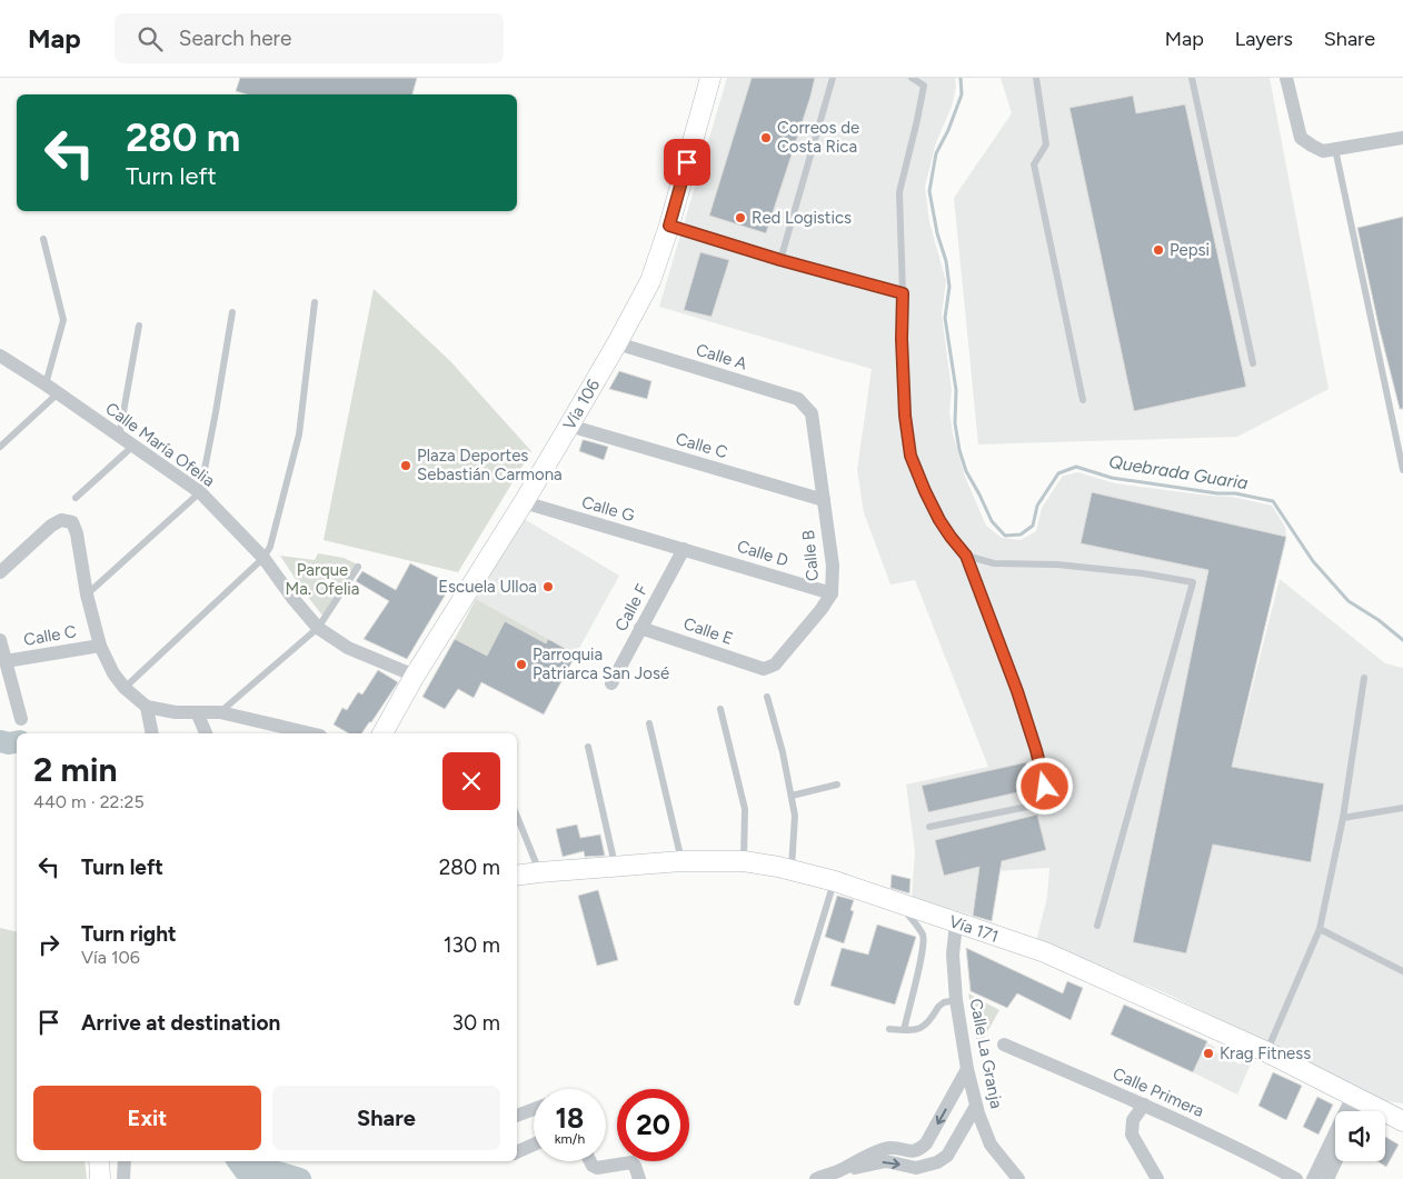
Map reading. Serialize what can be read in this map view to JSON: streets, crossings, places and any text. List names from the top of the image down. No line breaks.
{"streets":{"main road":["Vía 106","Vía 171"],"street":["Calle A","Calle María Ofelia","Calle C","Calle G","Calle D","Calle B","Calle F","Calle E","Calle La Granja","Calle Primera"]},"crossings":[["Calle A","Vía 106"],["Calle A","Calle B"],["Vía 106","Calle María Ofelia"],["Vía 106","Calle C"],["Vía 106","Calle G"],["Calle C","Calle B"],["Calle G","Calle D"],["Calle G","Calle F"],["Calle D","Calle B"],["Calle D","Calle F"],["Calle B","Calle E"],["Calle F","Calle E"],["Vía 171","Calle La Granja"]],"water":["Quebrada Guaria"],"parks":["Parque Ma. Ofelia"],"places":["Correos de Costa Rica","Red Logistics","Pepsi","Plaza Deportes Sebastián Carmona","Escuela Ulloa","Parroquia Patriarca San José","Krag Fitness"],"page":{"header":"Map","search":"Search here","nav":["Map","Layers","Share"],"turn":["280 m","Turn left"],"heading":["2 min","440 m · 22:25"],"list":[{"name":"Turn left","value":"280 m"},{"name":"Turn right","note":"Vía 106","value":"130 m"},{"name":"Arrive at destination","value":"30 m"}],"buttons":["Exit","Share"],"speed":"18 km/h","limit":"20"}}
